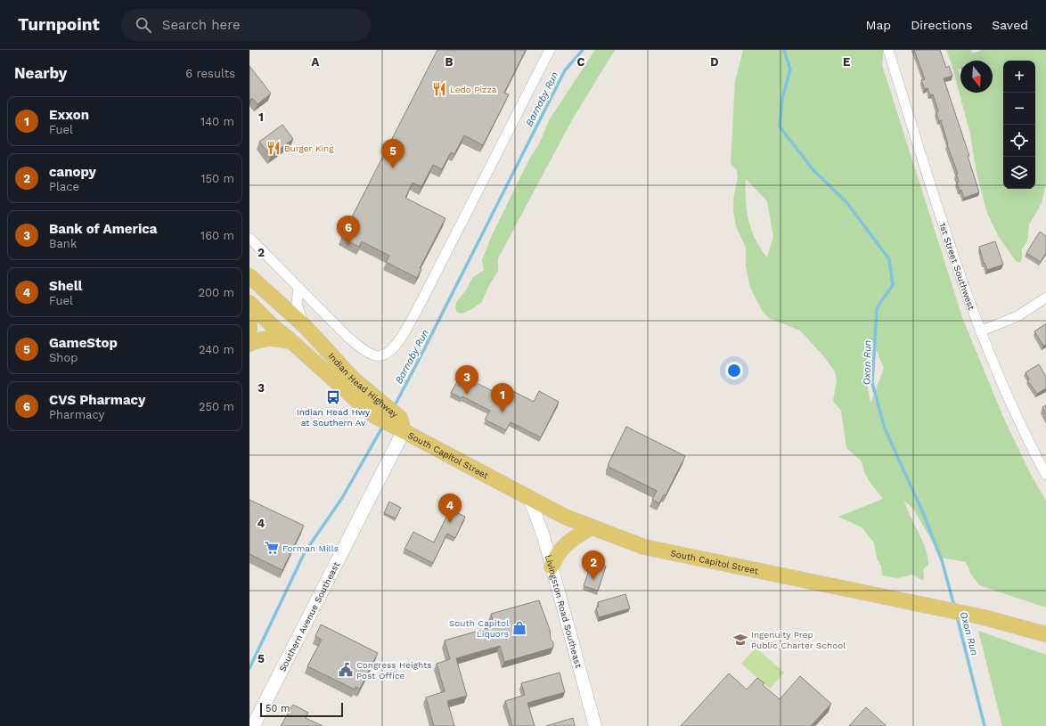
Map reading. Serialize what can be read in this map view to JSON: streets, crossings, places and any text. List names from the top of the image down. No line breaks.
{"streets":{"main road":["Indian Head Highway","South Capitol Street","Southern Avenue Southeast"],"street":["1st Street Southwest","Livingston Road Southeast"]},"crossings":[["Indian Head Highway","South Capitol Street"],["Indian Head Highway","Southern Avenue Southeast"],["South Capitol Street","Livingston Road Southeast"],["South Capitol Street","Southern Avenue Southeast"]],"water":["Barnaby Run","Oxon Run"],"places":{"restaurant":["Ledo Pizza","Burger King"],"bus stop":["Indian Head Hwy at Southern Av"],"supermarket":["Forman Mills"],"shop":["South Capitol Liquors"],"school or university":["Ingenuity Prep Public Charter School"],"public building":["Congress Heights Post Office"]},"scale_bar":"50 m","north":"bottom","page":{"header":"Turnpoint","search":"Search here","nav":["Map","Directions","Saved"],"heading":["Nearby","6 results"],"map_buttons":["+","−"],"list":[{"mark":"1","name":"Exxon","note":"Fuel","value":"140 m"},{"mark":"2","name":"canopy","note":"Place","value":"150 m"},{"mark":"3","name":"Bank of America","note":"Bank","value":"160 m"},{"mark":"4","name":"Shell","note":"Fuel","value":"200 m"},{"mark":"5","name":"GameStop","note":"Shop","value":"240 m"},{"mark":"6","name":"CVS Pharmacy","note":"Pharmacy","value":"250 m"}],"pins":["5","6","3","1","4","2"],"scale":"50 m"},"grid":{"columns":["A","B","C","D","E"],"rows":["1","2","3","4","5"]}}
